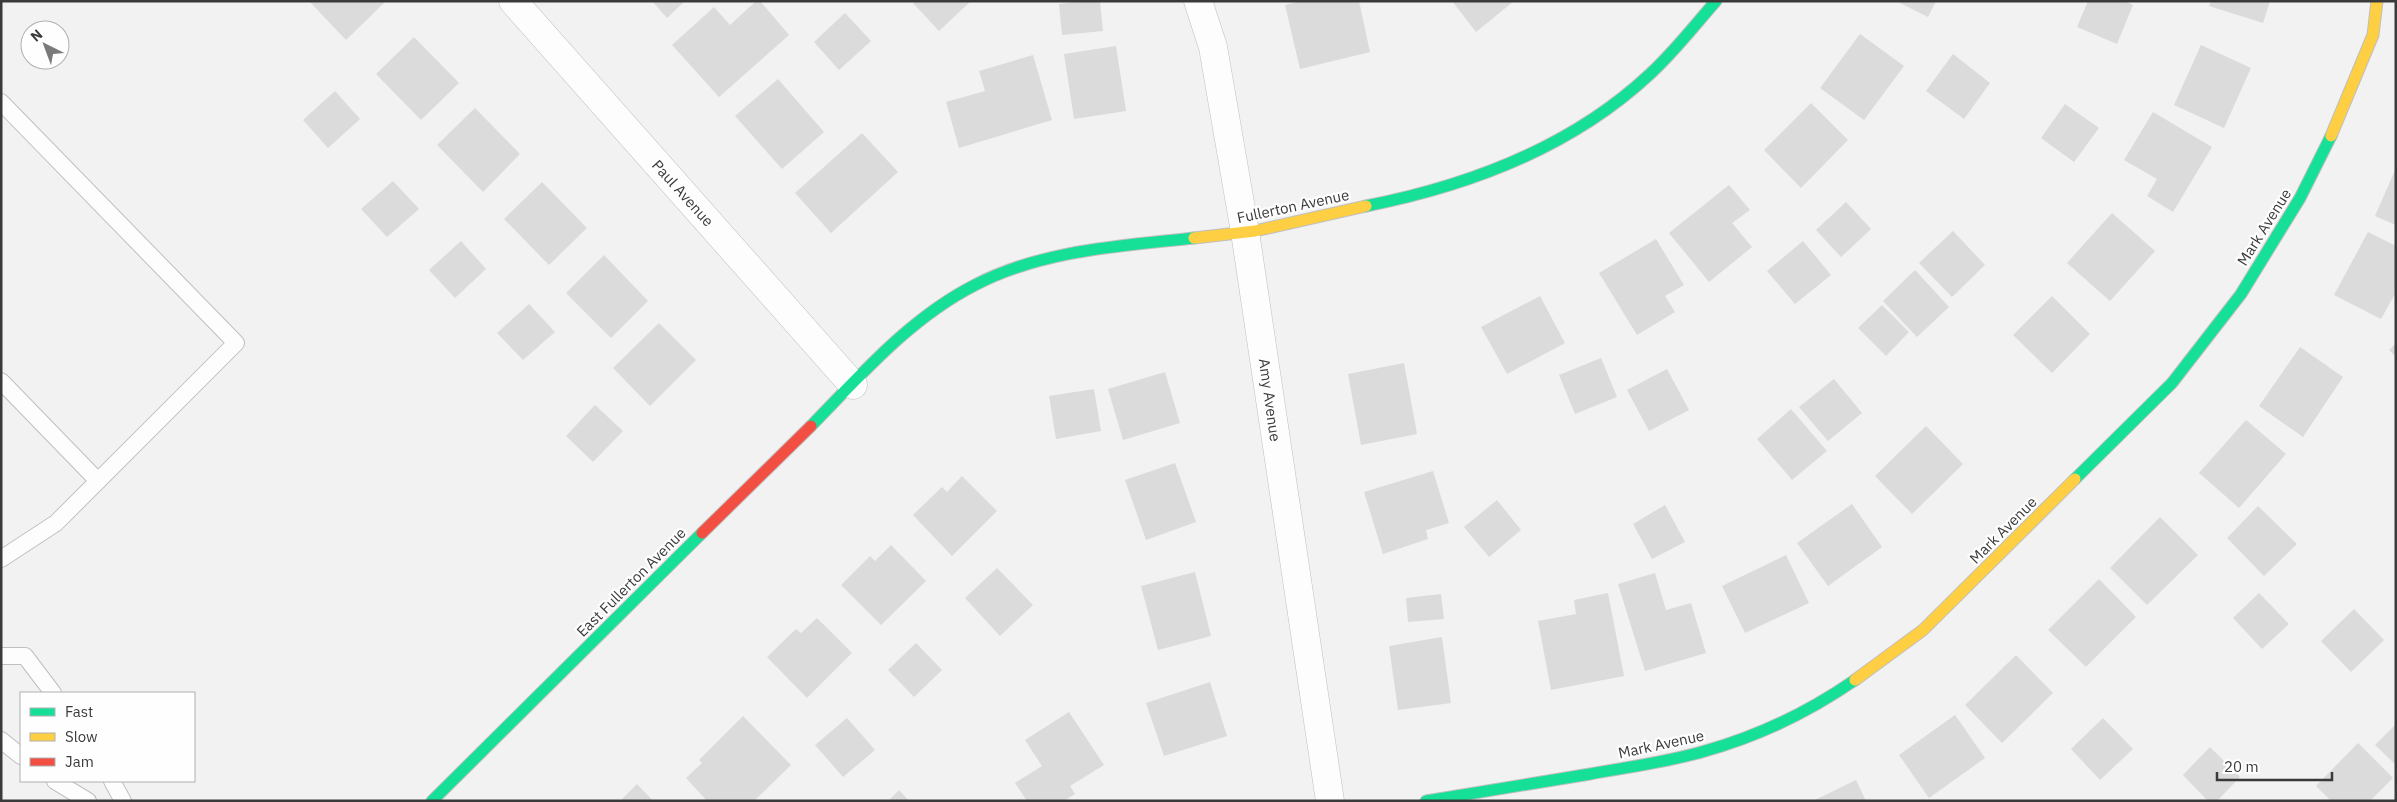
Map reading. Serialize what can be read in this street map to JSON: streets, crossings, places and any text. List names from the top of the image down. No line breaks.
{"streets":{"street":["Paul Avenue","Fullerton Avenue","Mark Avenue","Amy Avenue","East Fullerton Avenue"]},"crossings":[["Paul Avenue","Fullerton Avenue"],["Paul Avenue","East Fullerton Avenue"],["Fullerton Avenue","Amy Avenue"],["Fullerton Avenue","East Fullerton Avenue"]],"legend":["Fast","Slow","Jam"],"scale_bar":"20 m","north":"top left"}
